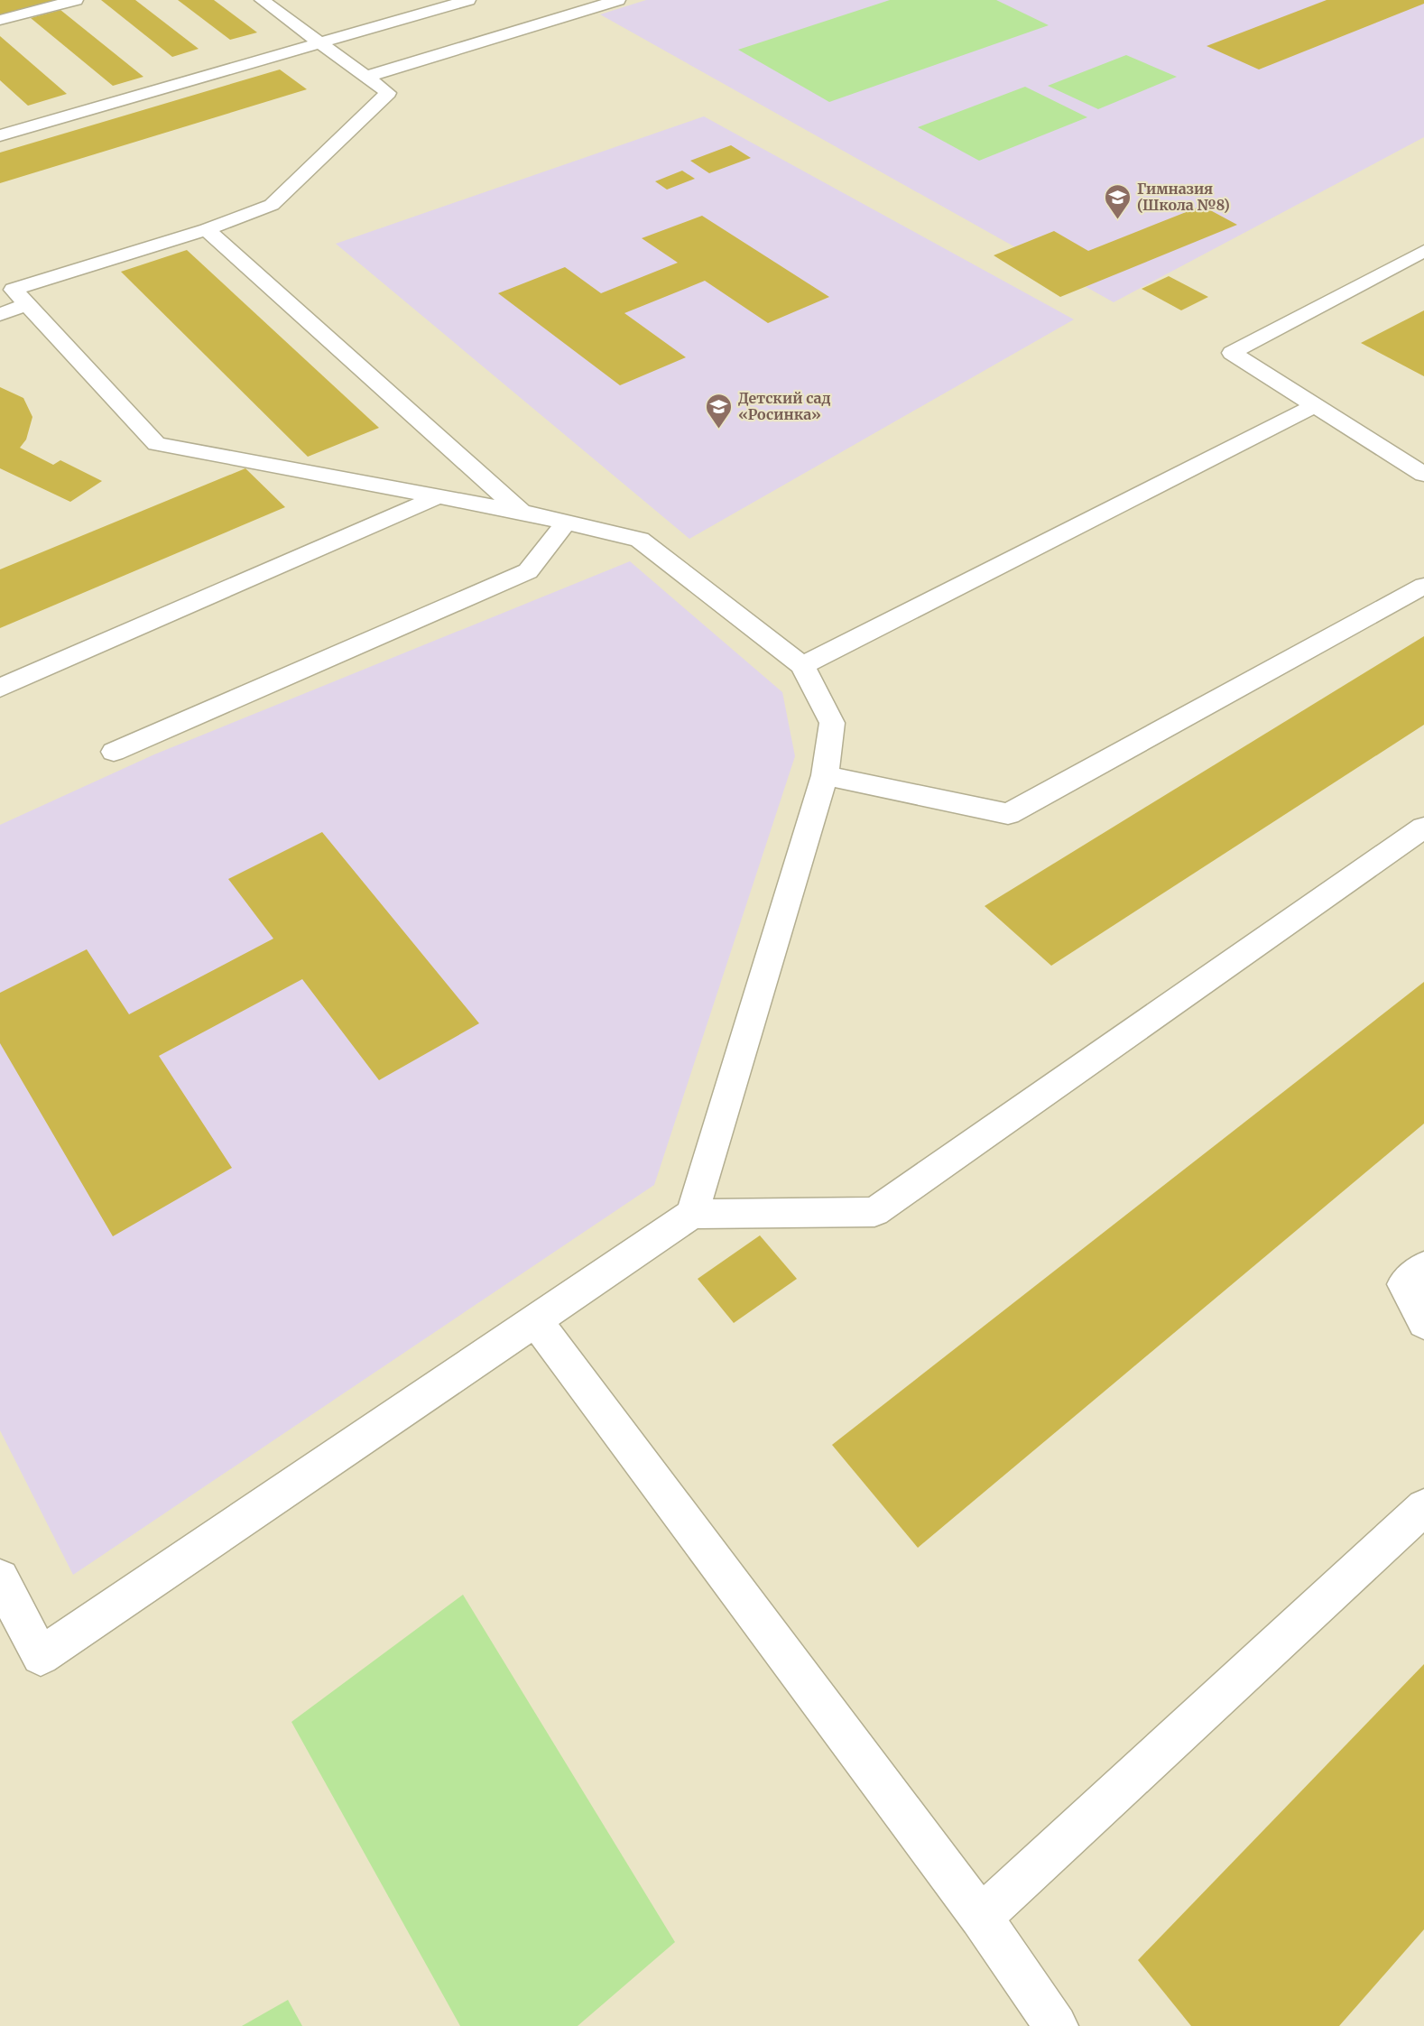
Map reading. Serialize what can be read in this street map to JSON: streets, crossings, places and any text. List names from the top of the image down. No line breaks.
{"places":{"school or university":["Гимназия (Школа №8)","Детский сад «Росинка»"]}}
